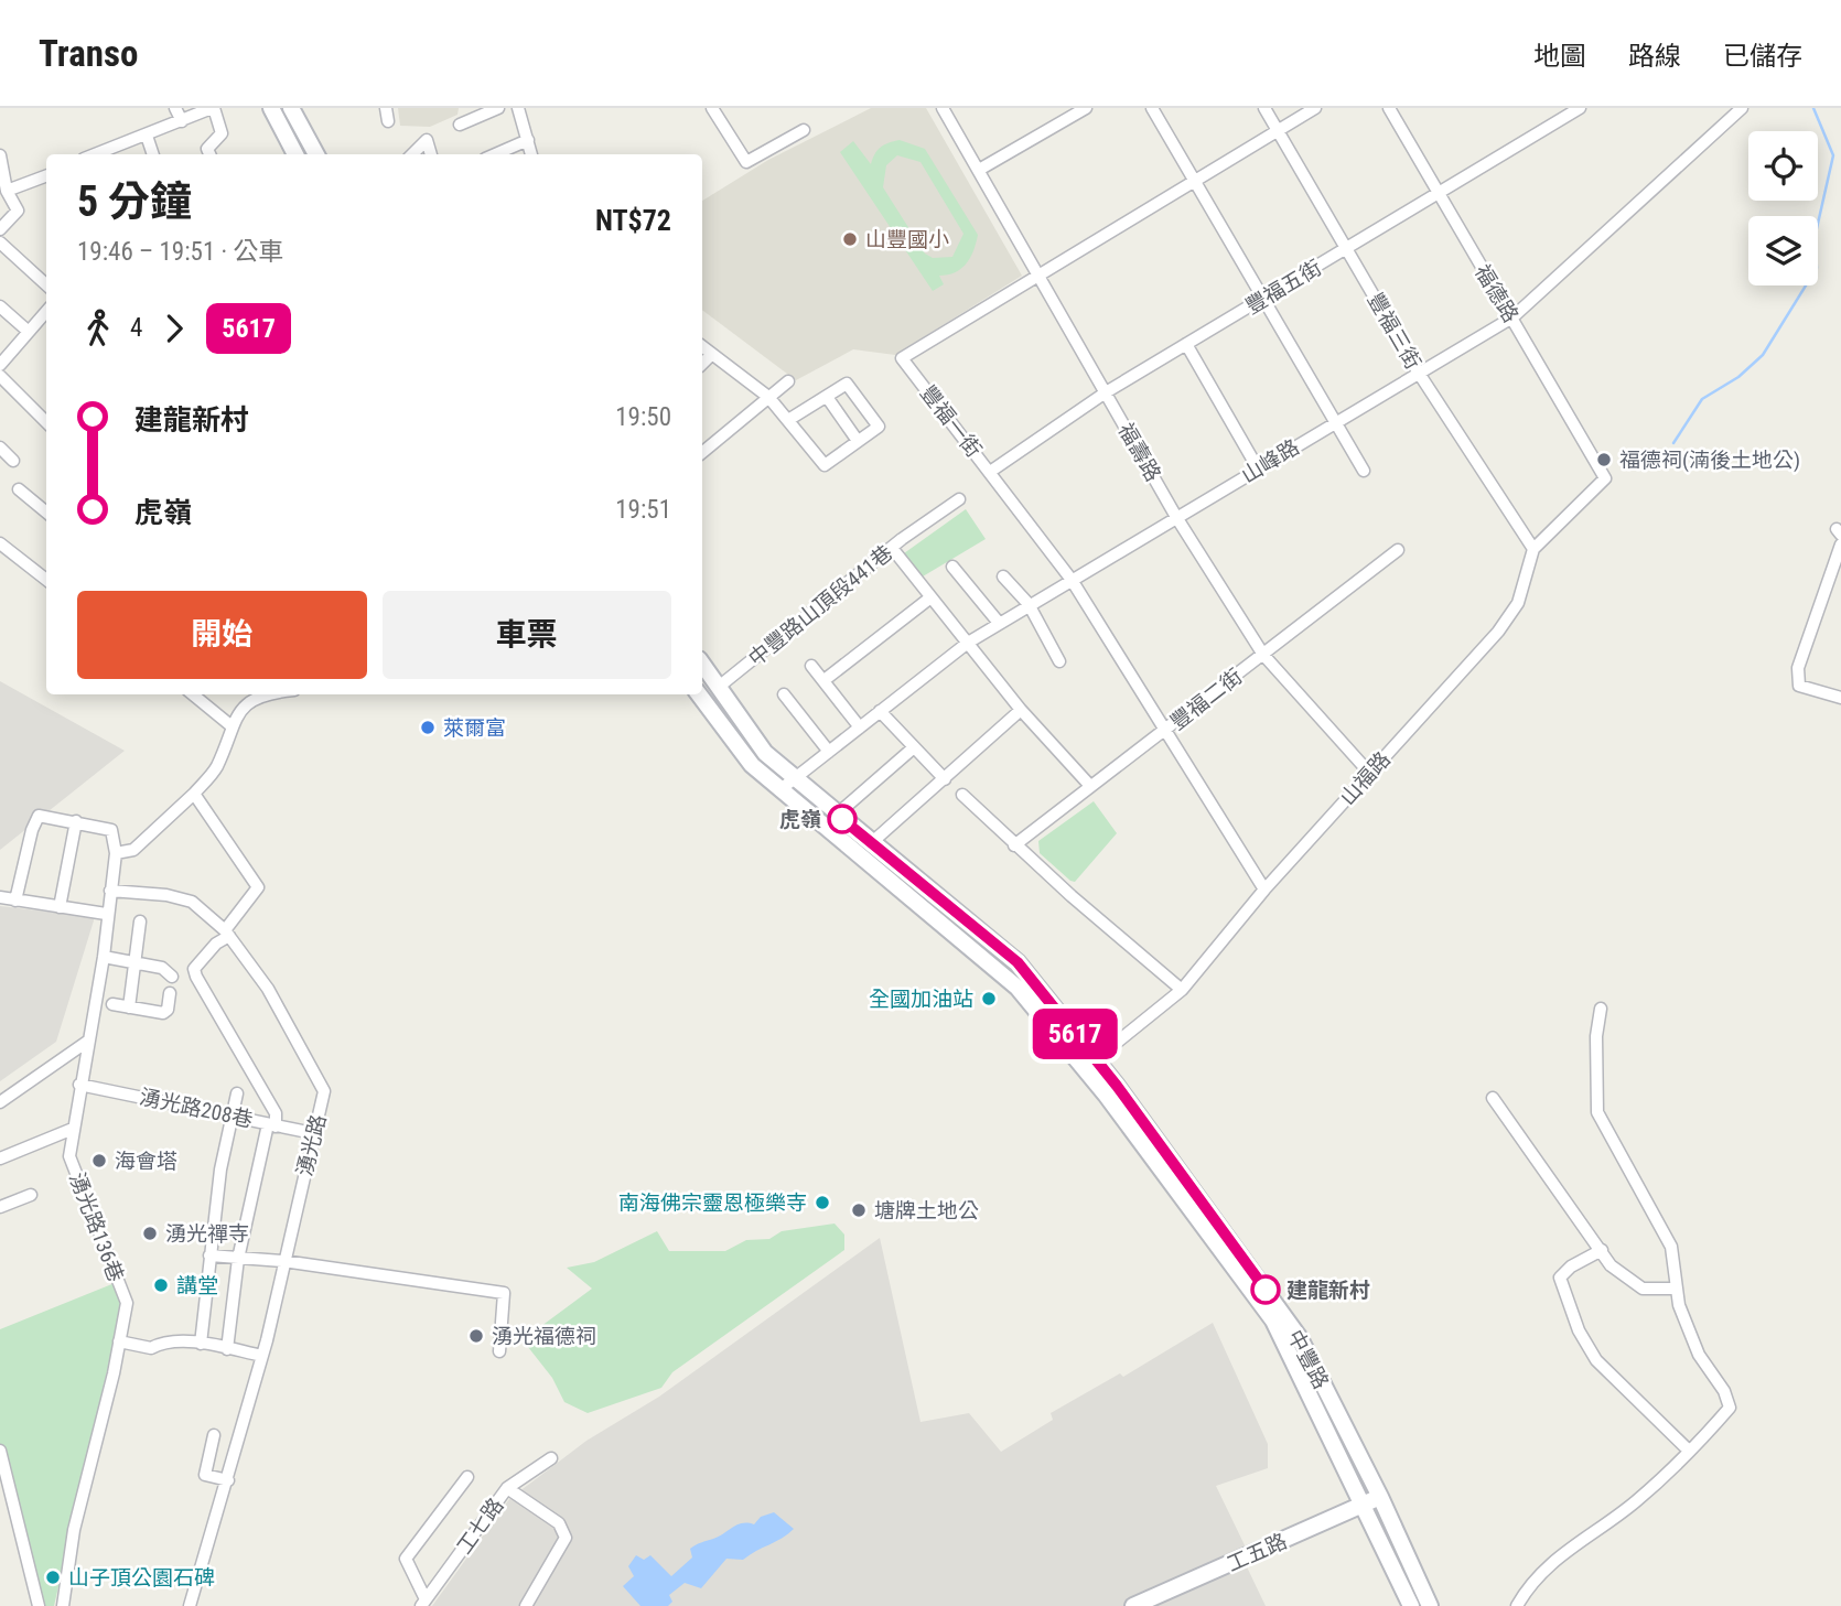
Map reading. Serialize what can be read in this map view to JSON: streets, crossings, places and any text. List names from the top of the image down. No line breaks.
{"streets":{"main road":["中豐路","工五路"],"street":["豐福五街","福德路","豐福三街","豐福一街","福壽路","山峰路","中豐路山頂段441巷","豐福二街","山福路","湧光路208巷","湧光路","湧光路136巷","工七路"]},"crossings":[["豐福五街","福德路"],["豐福五街","豐福三街"],["豐福五街","豐福一街"],["豐福五街","福壽路"],["福德路","山峰路"],["福德路","山福路"],["豐福三街","豐福一街"],["豐福三街","山峰路"],["豐福三街","山福路"],["豐福一街","福壽路"],["豐福一街","山峰路"],["豐福一街","豐福二街"],["豐福一街","山福路"],["福壽路","山峰路"],["福壽路","豐福二街"],["福壽路","山福路"],["山福路","中豐路"],["湧光路208巷","湧光路"],["湧光路208巷","湧光路136巷"],["湧光路","湧光路136巷"],["中豐路","工五路"]],"places":["山豐國小","福德祠(湳後土地公)","萊爾富","虎嶺","全國加油站","海會塔","南海佛宗靈恩極樂寺","塘牌土地公","湧光禪寺","講堂","建龍新村","湧光福德祠","山子頂公園石碑"],"lines":["bus line 5617"],"page":{"header":"Transo","nav":["地圖","路線","已儲存"],"on_map":"5617","heading":["5 分鐘","19:46 – 19:51 · 公車","NT$72"],"legs":["4","5617"],"list":[{"name":"建龍新村","value":"19:50"},{"name":"虎嶺","value":"19:51"}],"buttons":["開始","車票"]}}
